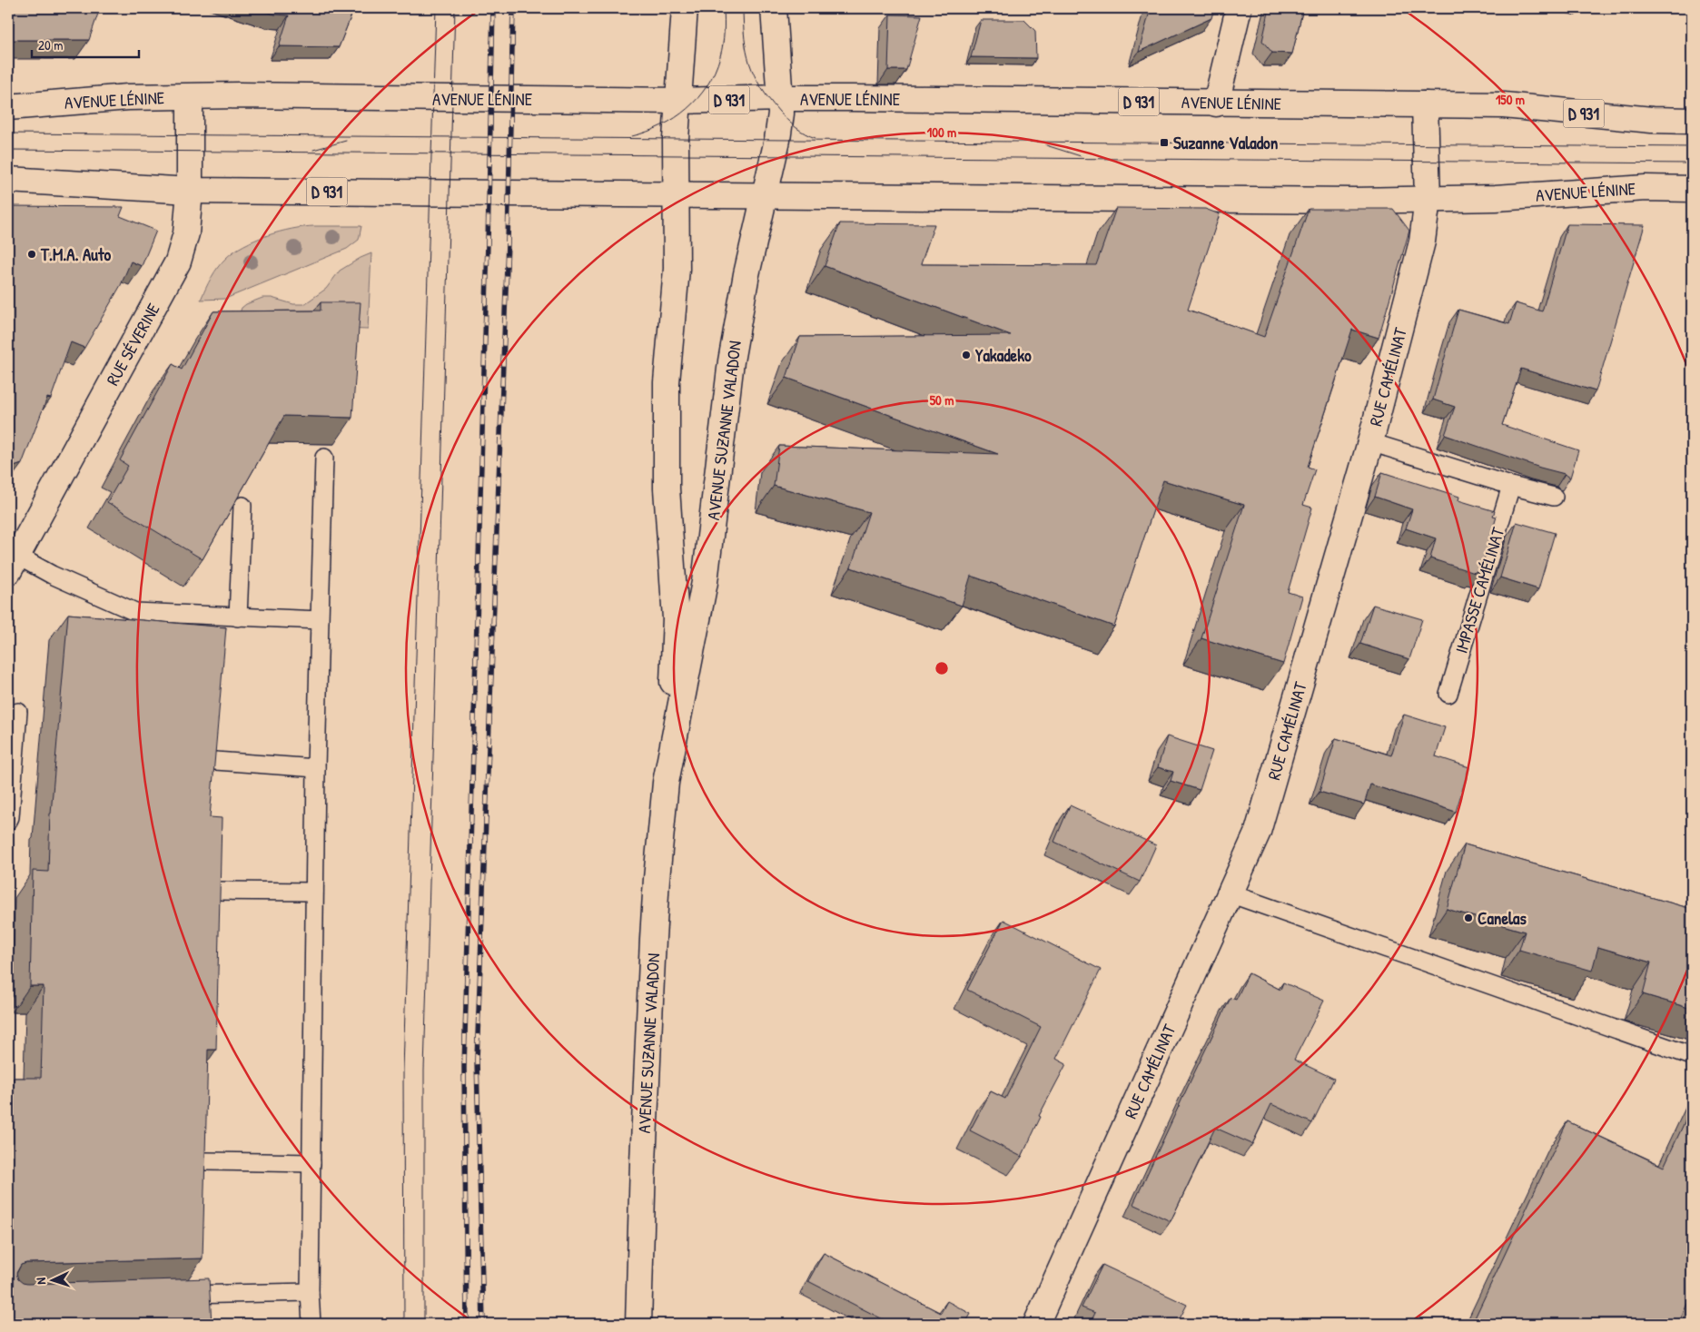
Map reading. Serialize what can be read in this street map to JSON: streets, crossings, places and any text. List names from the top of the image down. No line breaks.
{"streets":{"street":["AVENUE LÉNINE","D 931","RUE SÉVERINE","RUE CAMÉLINAT","AVENUE SUZANNE VALADON"],"lane":["IMPASSE CAMÉLINAT"]},"crossings":[["AVENUE LÉNINE","RUE SÉVERINE"],["AVENUE LÉNINE","RUE CAMÉLINAT"],["AVENUE LÉNINE","AVENUE SUZANNE VALADON"]],"places":{"transit":["Suzanne Valadon"],"other":["T.M.A. Auto","Yakadeko","Canelas"]},"scale_bar":"20 m","north":"left","rings":["150 m","100 m","50 m"]}
